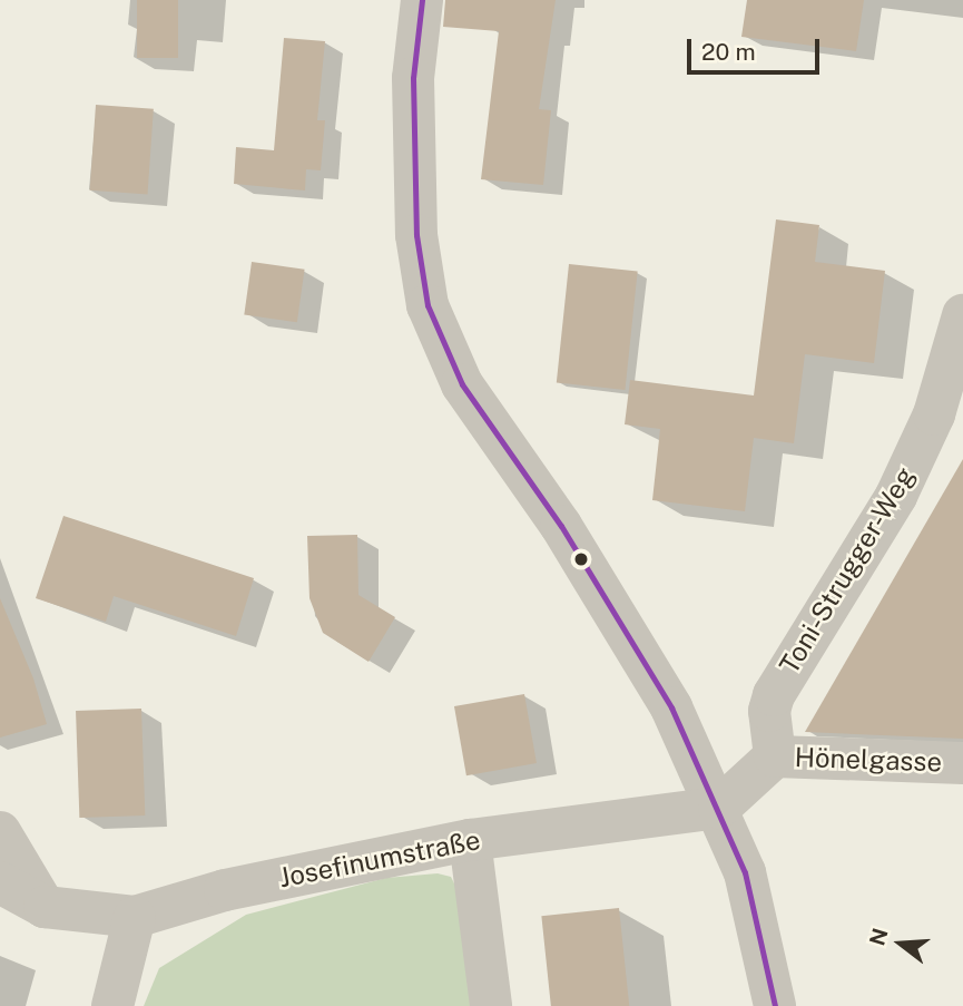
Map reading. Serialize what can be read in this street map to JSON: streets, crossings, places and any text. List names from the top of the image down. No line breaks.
{"streets":{"street":["Toni-Strugger-Weg","Hönelgasse","Josefinumstraße"]},"crossings":[["Toni-Strugger-Weg","Hönelgasse"]],"lines":["transit line 20"],"scale_bar":"20 m","north":"left"}
